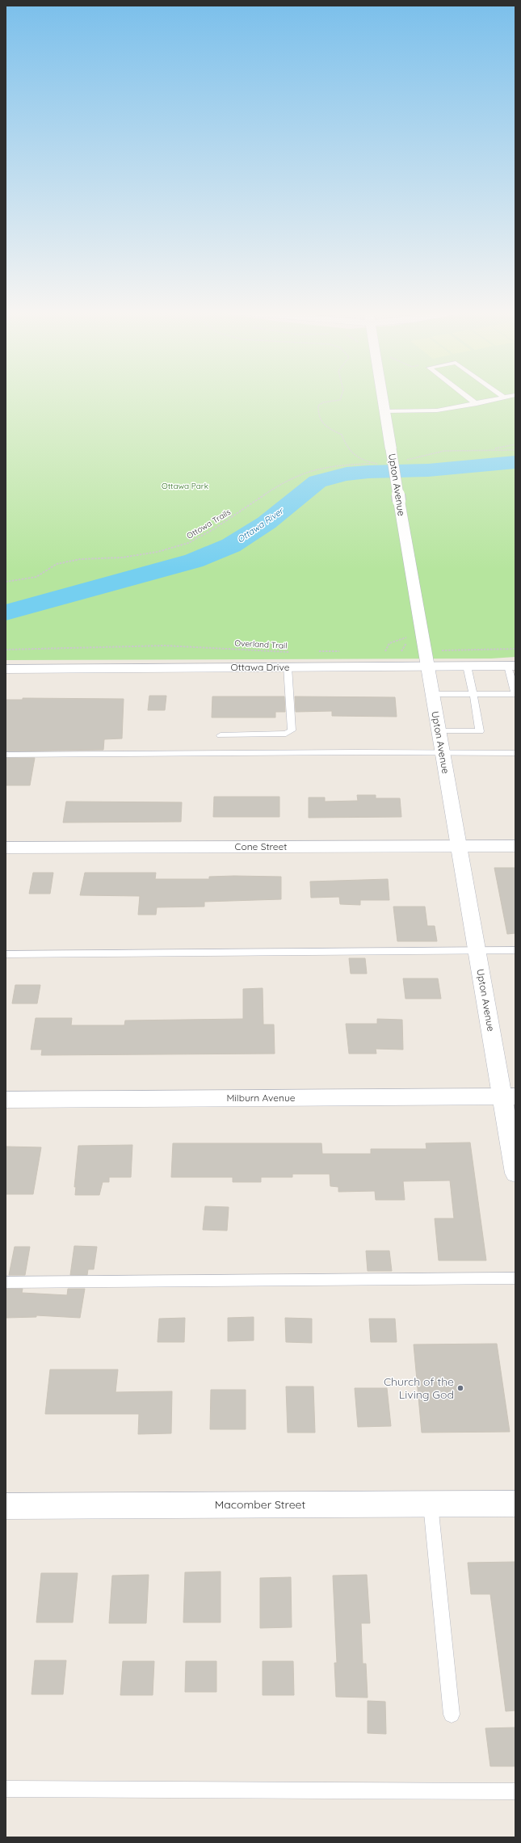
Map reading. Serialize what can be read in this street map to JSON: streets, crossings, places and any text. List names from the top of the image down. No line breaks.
{"streets":{"street":["Upton Avenue","Ottawa Drive","Cone Street","Milburn Avenue","Macomber Street"],"path":["Ottowa Trails","Overland Trail"]},"crossings":[["Upton Avenue","Ottawa Drive"],["Upton Avenue","Cone Street"],["Upton Avenue","Milburn Avenue"]],"water":["Ottawa River"],"parks":["Ottawa Park"],"places":["Church of the Living God"]}
